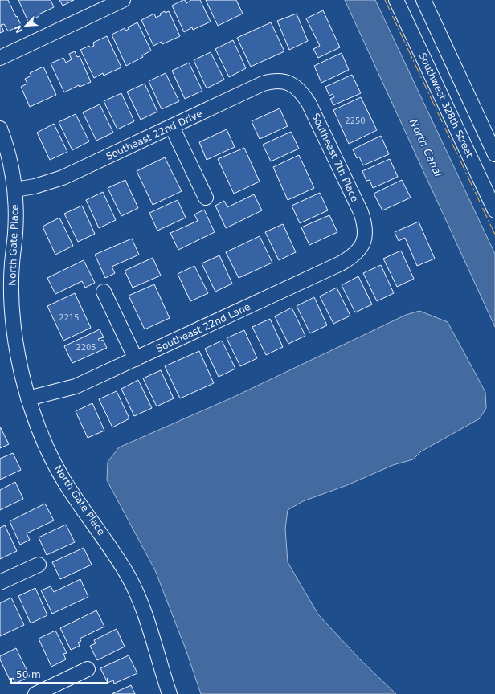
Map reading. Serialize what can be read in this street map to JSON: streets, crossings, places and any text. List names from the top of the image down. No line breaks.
{"streets":{"street":["Southwest 328th Street","Southeast 22nd Drive","Southeast 7th Place","North Gate Place","Southeast 22nd Lane"]},"crossings":[["Southeast 22nd Drive","Southeast 7th Place"],["Southeast 22nd Drive","North Gate Place"],["Southeast 7th Place","Southeast 22nd Lane"],["North Gate Place","Southeast 22nd Lane"]],"water":["North Canal"],"house_numbers":["2250","2215","2205"],"scale_bar":"50 m","north":"bottom left"}
